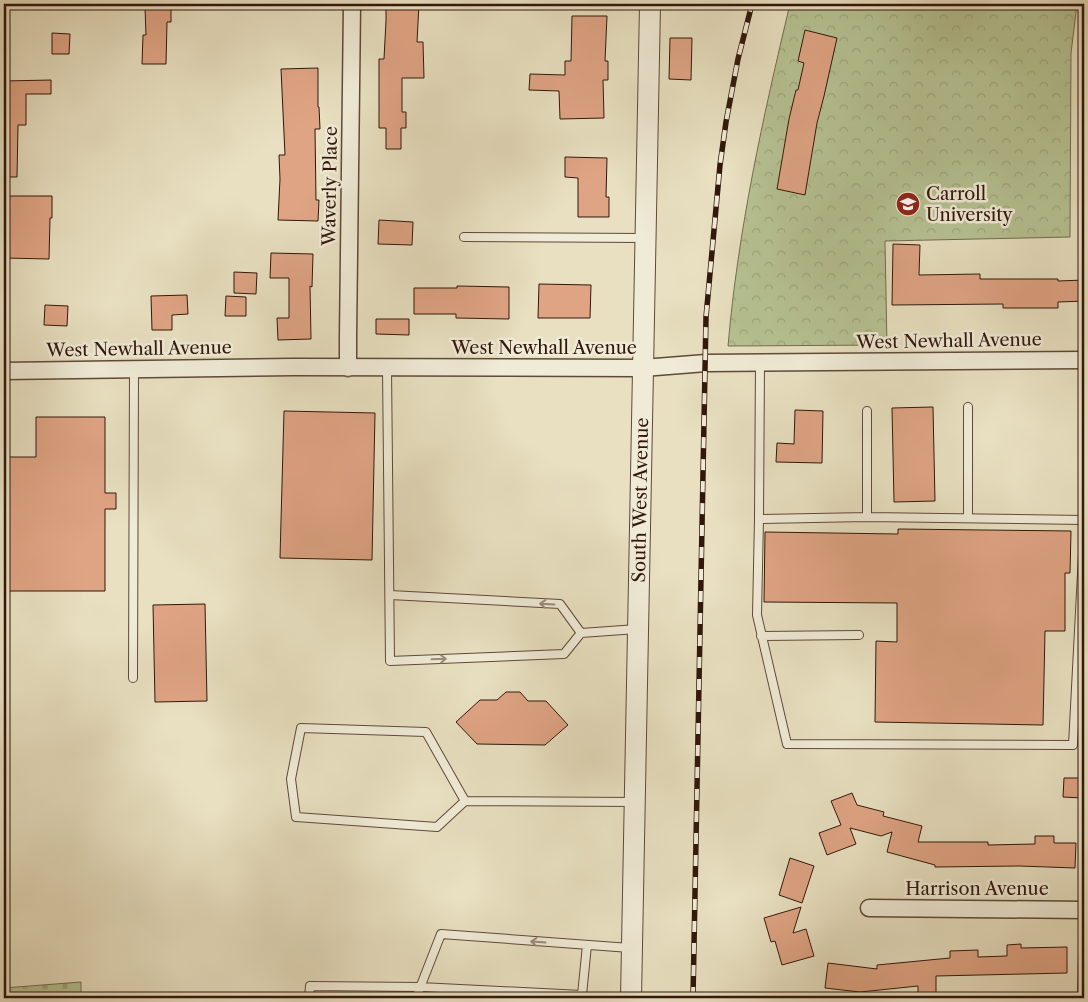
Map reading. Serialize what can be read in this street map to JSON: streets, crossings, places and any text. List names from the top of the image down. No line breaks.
{"streets":{"street":["Waverly Place","West Newhall Avenue","South West Avenue","Harrison Avenue"]},"crossings":[["Waverly Place","West Newhall Avenue"],["West Newhall Avenue","South West Avenue"]],"places":{"school or university":["Carroll University"]}}
